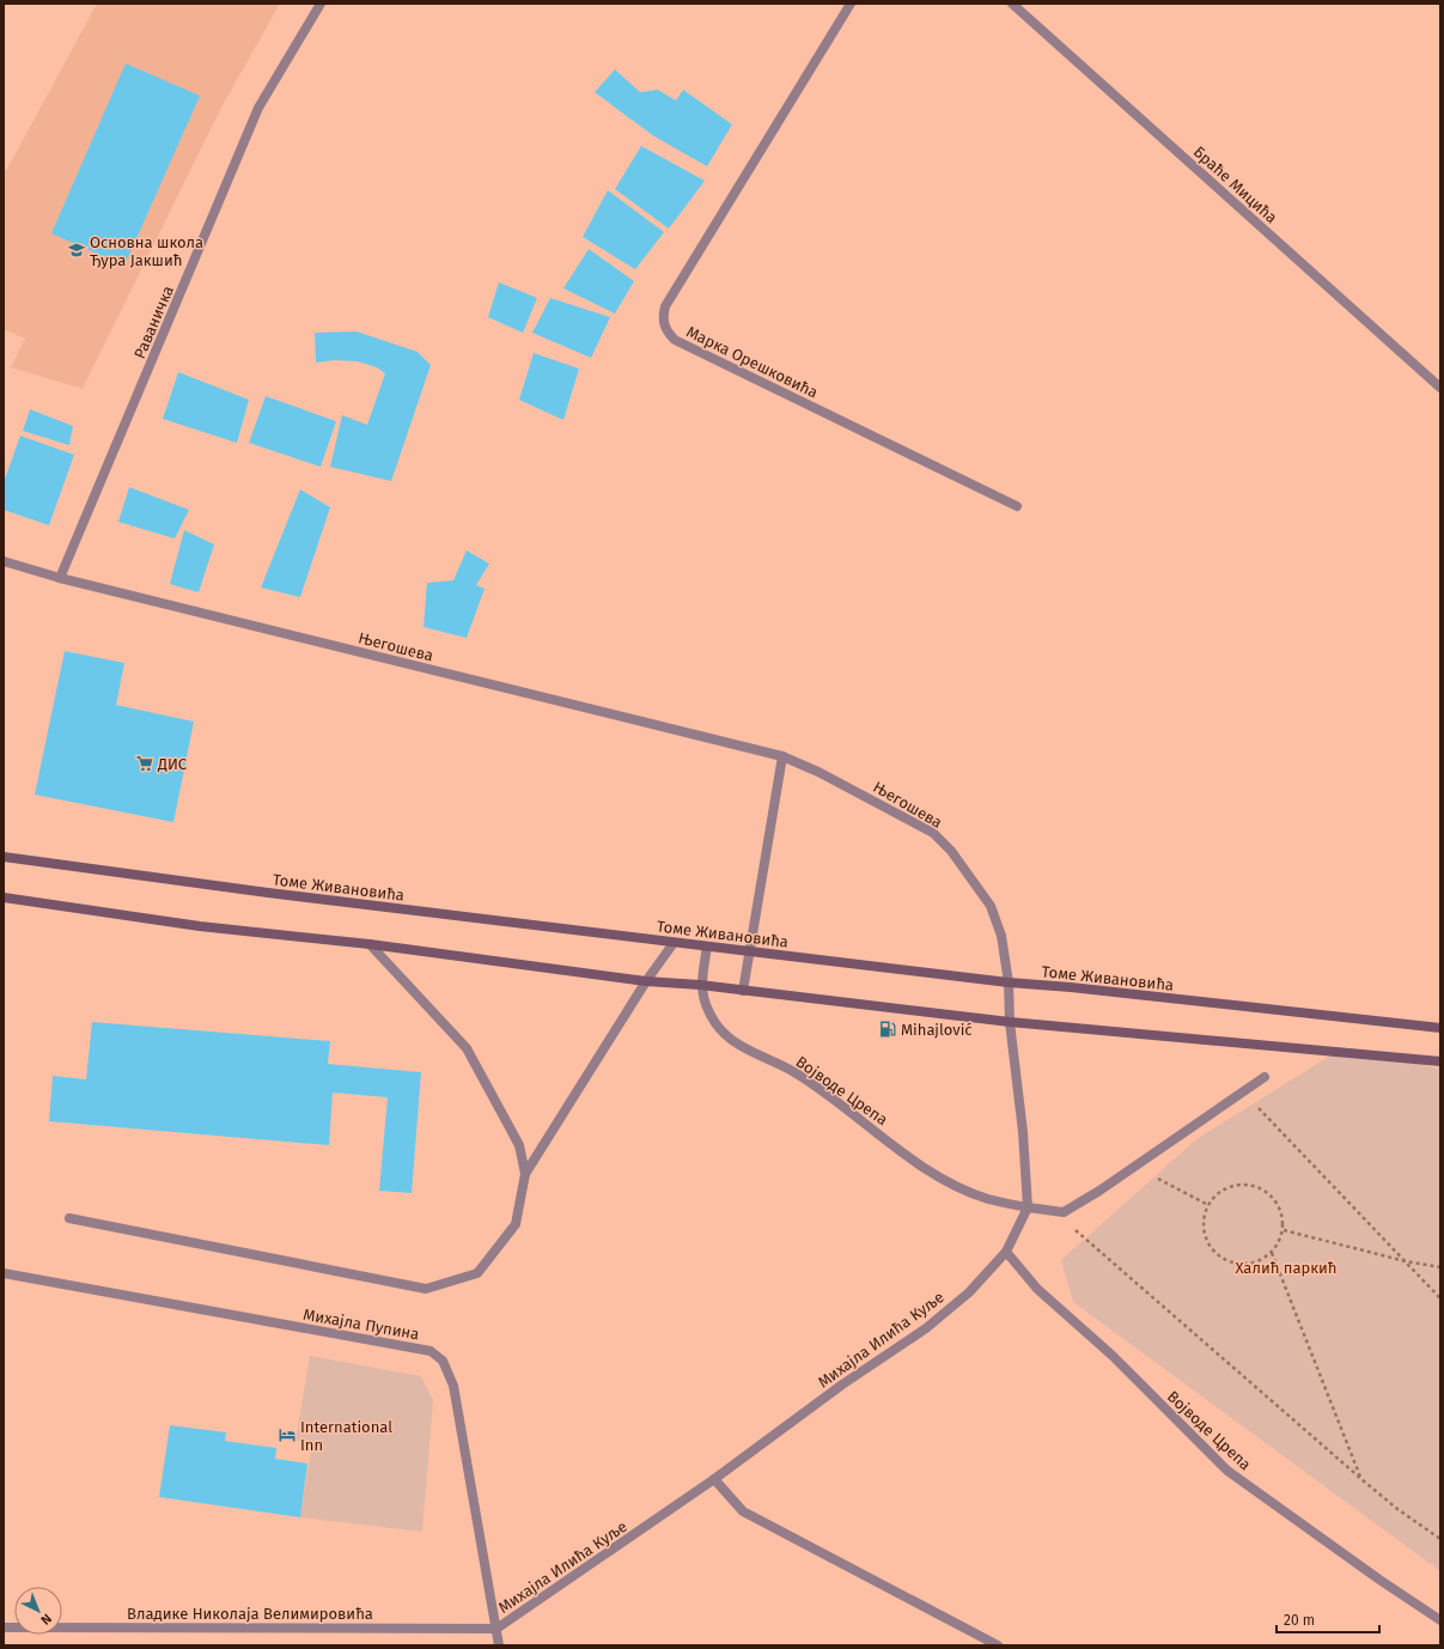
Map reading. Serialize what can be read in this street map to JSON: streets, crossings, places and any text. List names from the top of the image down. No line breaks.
{"streets":{"main road":["Томе Живановића"],"street":["Браће Мицића","Раваничка","Марка Орешковића","Његошева","Војводе Црепа","Михајла Пупина","Михајла Илића Куље","Владике Николаја Велимировића"]},"crossings":[["Раваничка","Његошева"],["Његошева","Томе Живановића"],["Томе Живановића","Војводе Црепа"],["Војводе Црепа","Михајла Илића Куље"],["Михајла Пупина","Михајла Илића Куље"],["Михајла Пупина","Владике Николаја Велимировића"],["Михајла Илића Куље","Владике Николаја Велимировића"]],"parks":["Халић паркић"],"places":{"school or university":["Основна школа Ђура Јакшић"],"supermarket":["ДИС"],"fuel station":["Mihajlović"],"hotel":["International Inn"]},"scale_bar":"20 m","north":"bottom right"}
